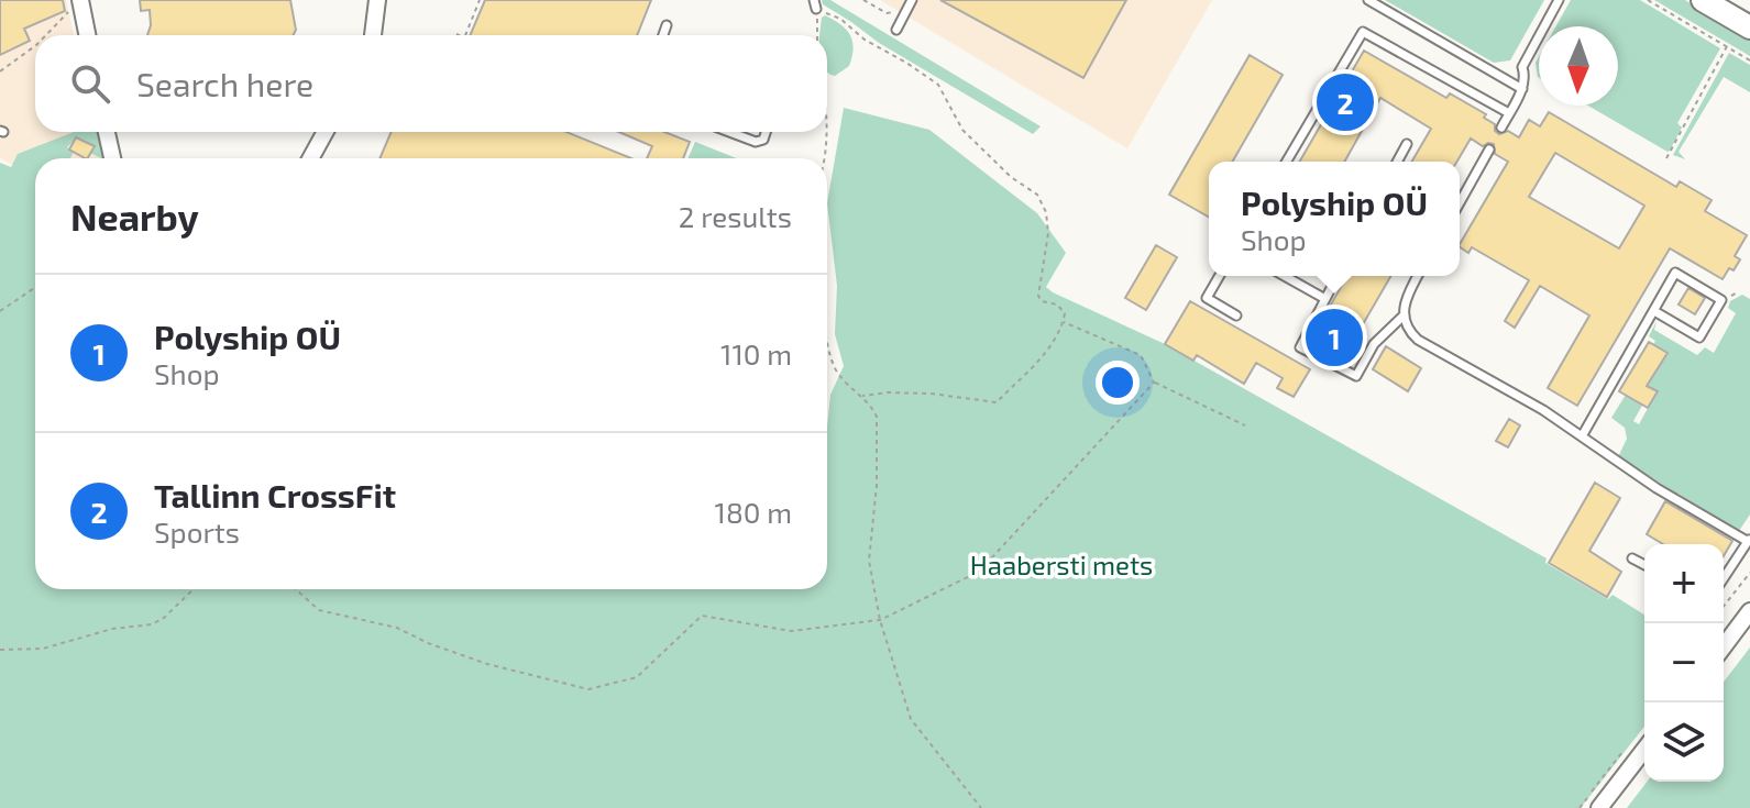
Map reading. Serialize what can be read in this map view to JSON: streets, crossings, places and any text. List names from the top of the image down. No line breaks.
{"parks":["Haabersti mets"],"north":"bottom","page":{"search":"Search here","pins":["2","1"],"heading":["Nearby","2 results"],"popup":["Polyship OÜ","Shop"],"list":[{"mark":"1","name":"Polyship OÜ","note":"Shop","value":"110 m"},{"mark":"2","name":"Tallinn CrossFit","note":"Sports","value":"180 m"}],"map_buttons":["+","−"]}}
